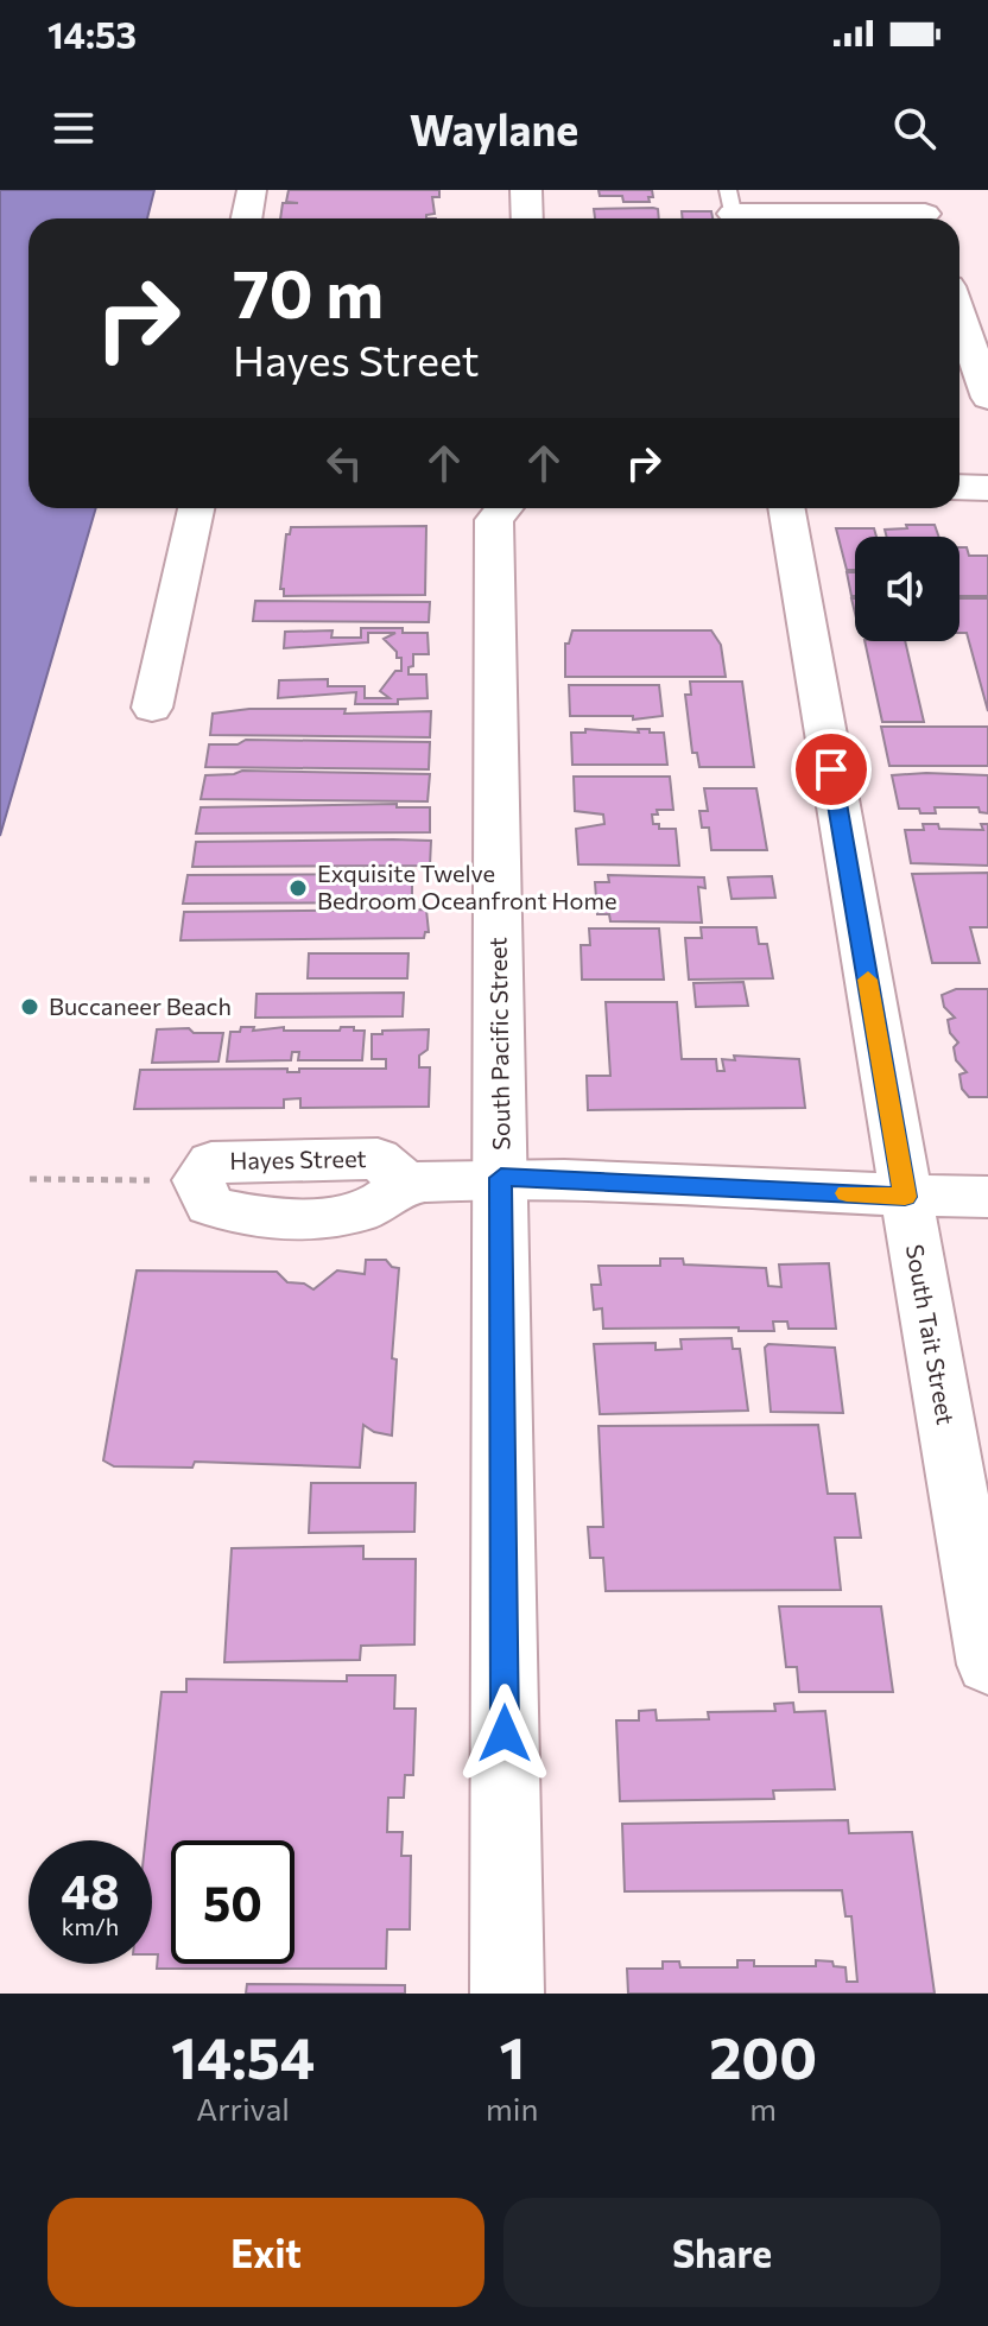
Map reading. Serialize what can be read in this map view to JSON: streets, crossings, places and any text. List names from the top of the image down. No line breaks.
{"streets":{"main road":["South Pacific Street"],"street":["South Tait Street"]},"places":["Exquisite Twelve Bedroom Oceanfront Home","Buccaneer Beach"],"page":{"status":"14:53","header":"Waylane","turn":["70 m","Hayes Street"],"speed":"48 km/h","limit":"50","eta":["14:54","Arrival","1","min","200","m"],"buttons":["Exit","Share"]}}
